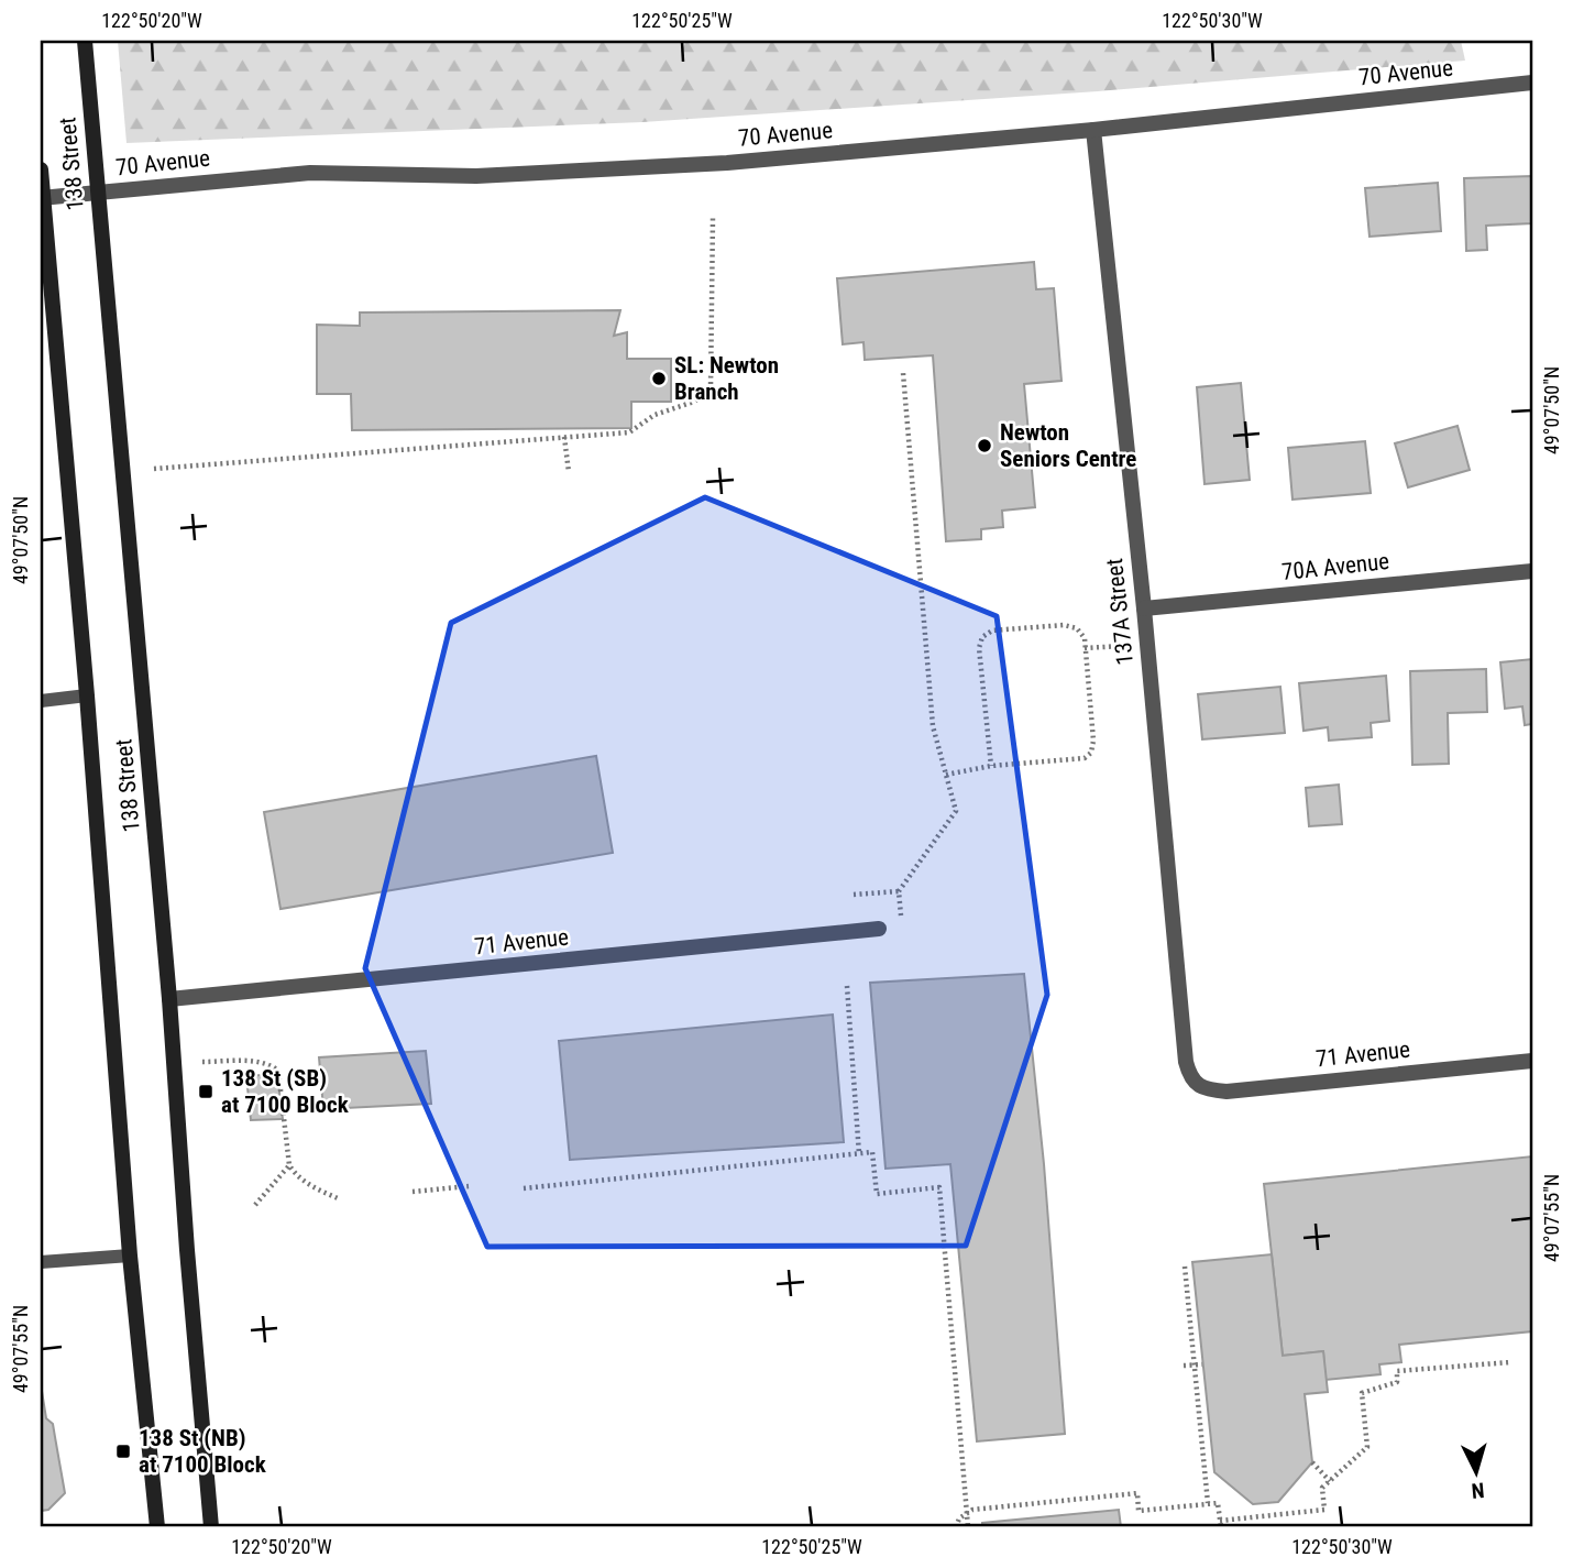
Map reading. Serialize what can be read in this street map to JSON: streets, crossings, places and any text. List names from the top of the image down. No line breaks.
{"streets":{"main road":["138 Street"],"street":["70 Avenue","70A Avenue","137A Street","71 Avenue"]},"crossings":[["70 Avenue","138 Street"],["70 Avenue","137A Street"],["138 Street","71 Avenue"],["70A Avenue","137A Street"],["137A Street","71 Avenue"]],"places":{"other":["SL: Newton Branch","Newton Seniors Centre"],"transit":["138 St (SB) at 7100 Block","138 St (NB) at 7100 Block"]},"north":"bottom","coordinates":["122°50'20\"W","122°50'25\"W","122°50'30\"W","49°07'50\"N","49°07'55\"N"]}
